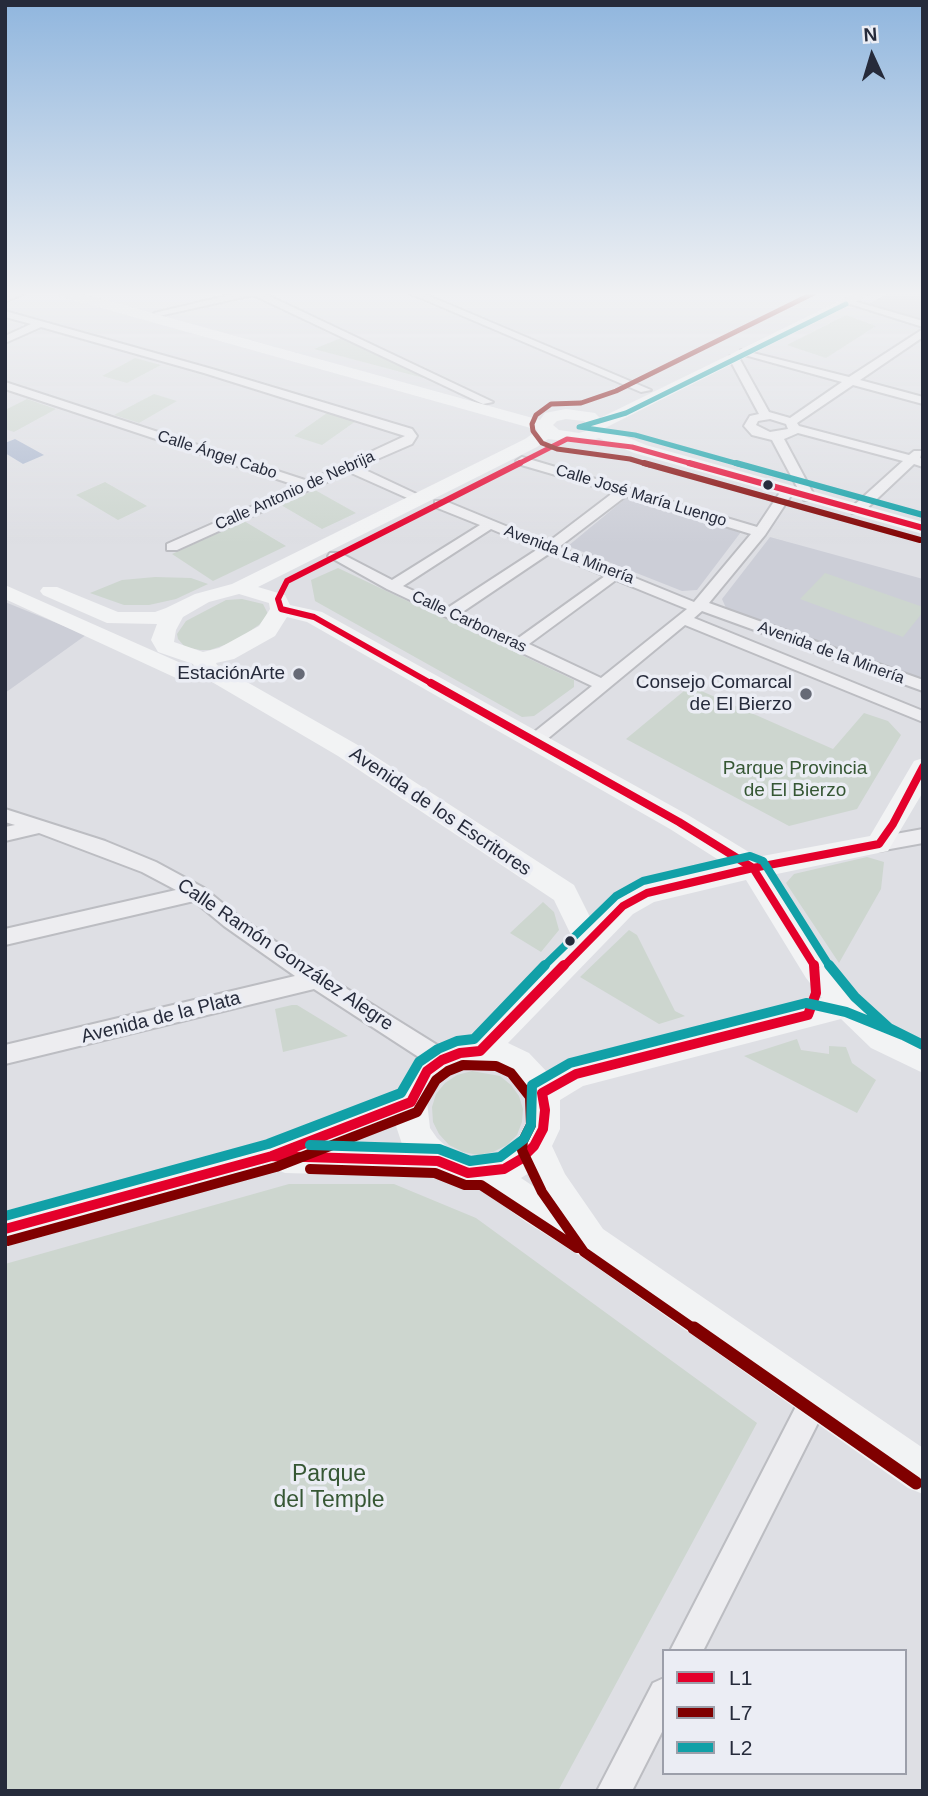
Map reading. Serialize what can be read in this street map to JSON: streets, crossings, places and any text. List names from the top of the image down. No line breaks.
{"streets":{"main road":["Avenida de los Escritores"],"street":["Calle Ángel Cabo","Calle Antonio de Nebrija","Calle José María Luengo","Avenida La Minería","Calle Carboneras","Avenida de la Minería","Calle Ramón González Alegre","Avenida de la Plata"]},"crossings":[["Calle Ángel Cabo","Calle Antonio de Nebrija"],["Avenida La Minería","Avenida de la Minería"],["Calle Ramón González Alegre","Avenida de la Plata"]],"parks":["Parque Provincia de El Bierzo","Parque del Temple"],"places":["EstaciónArte","Consejo Comarcal de El Bierzo"],"lines":["transit line L7","transit line L2","transit line L1"],"legend":["L1","L7","L2"],"north":"top"}
